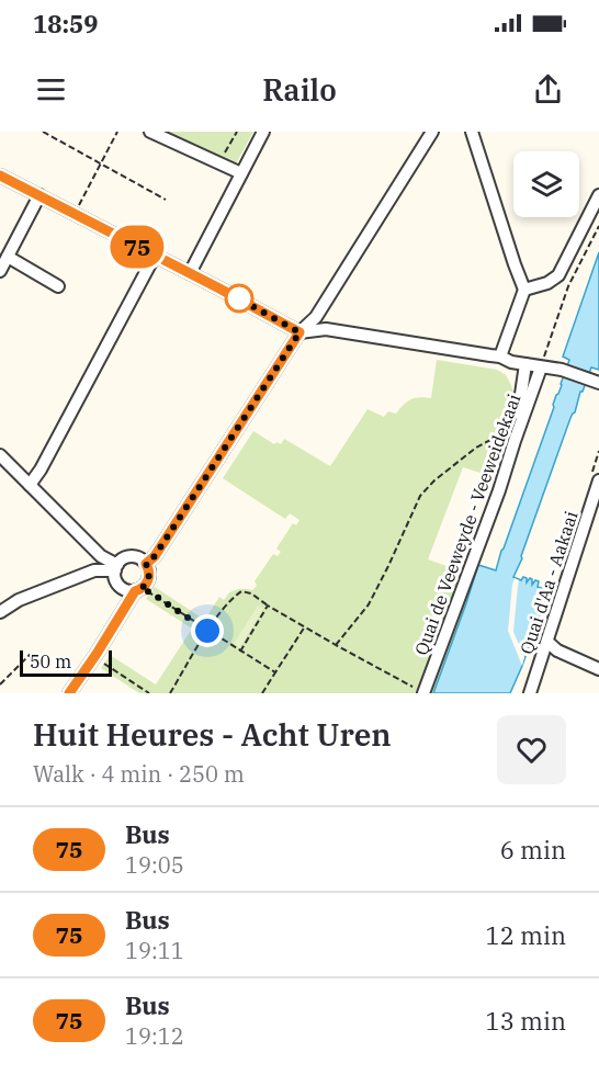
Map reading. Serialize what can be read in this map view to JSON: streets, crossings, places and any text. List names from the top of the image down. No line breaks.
{"streets":{"street":["Quai de Veeweyde - Veeweidekaai","Quai d'Aa - Aakaai"]},"lines":["bus line 75"],"scale_bar":"50 m","page":{"status":"18:59","header":"Railo","on_map":"75","scale":"50 m","heading":["Huit Heures - Acht Uren","Walk · 4 min · 250 m"],"list":[{"mark":"75","name":"Bus","note":"19:05","value":"6 min"},{"mark":"75","name":"Bus","note":"19:11","value":"12 min"},{"mark":"75","name":"Bus","note":"19:12","value":"13 min"}]}}
